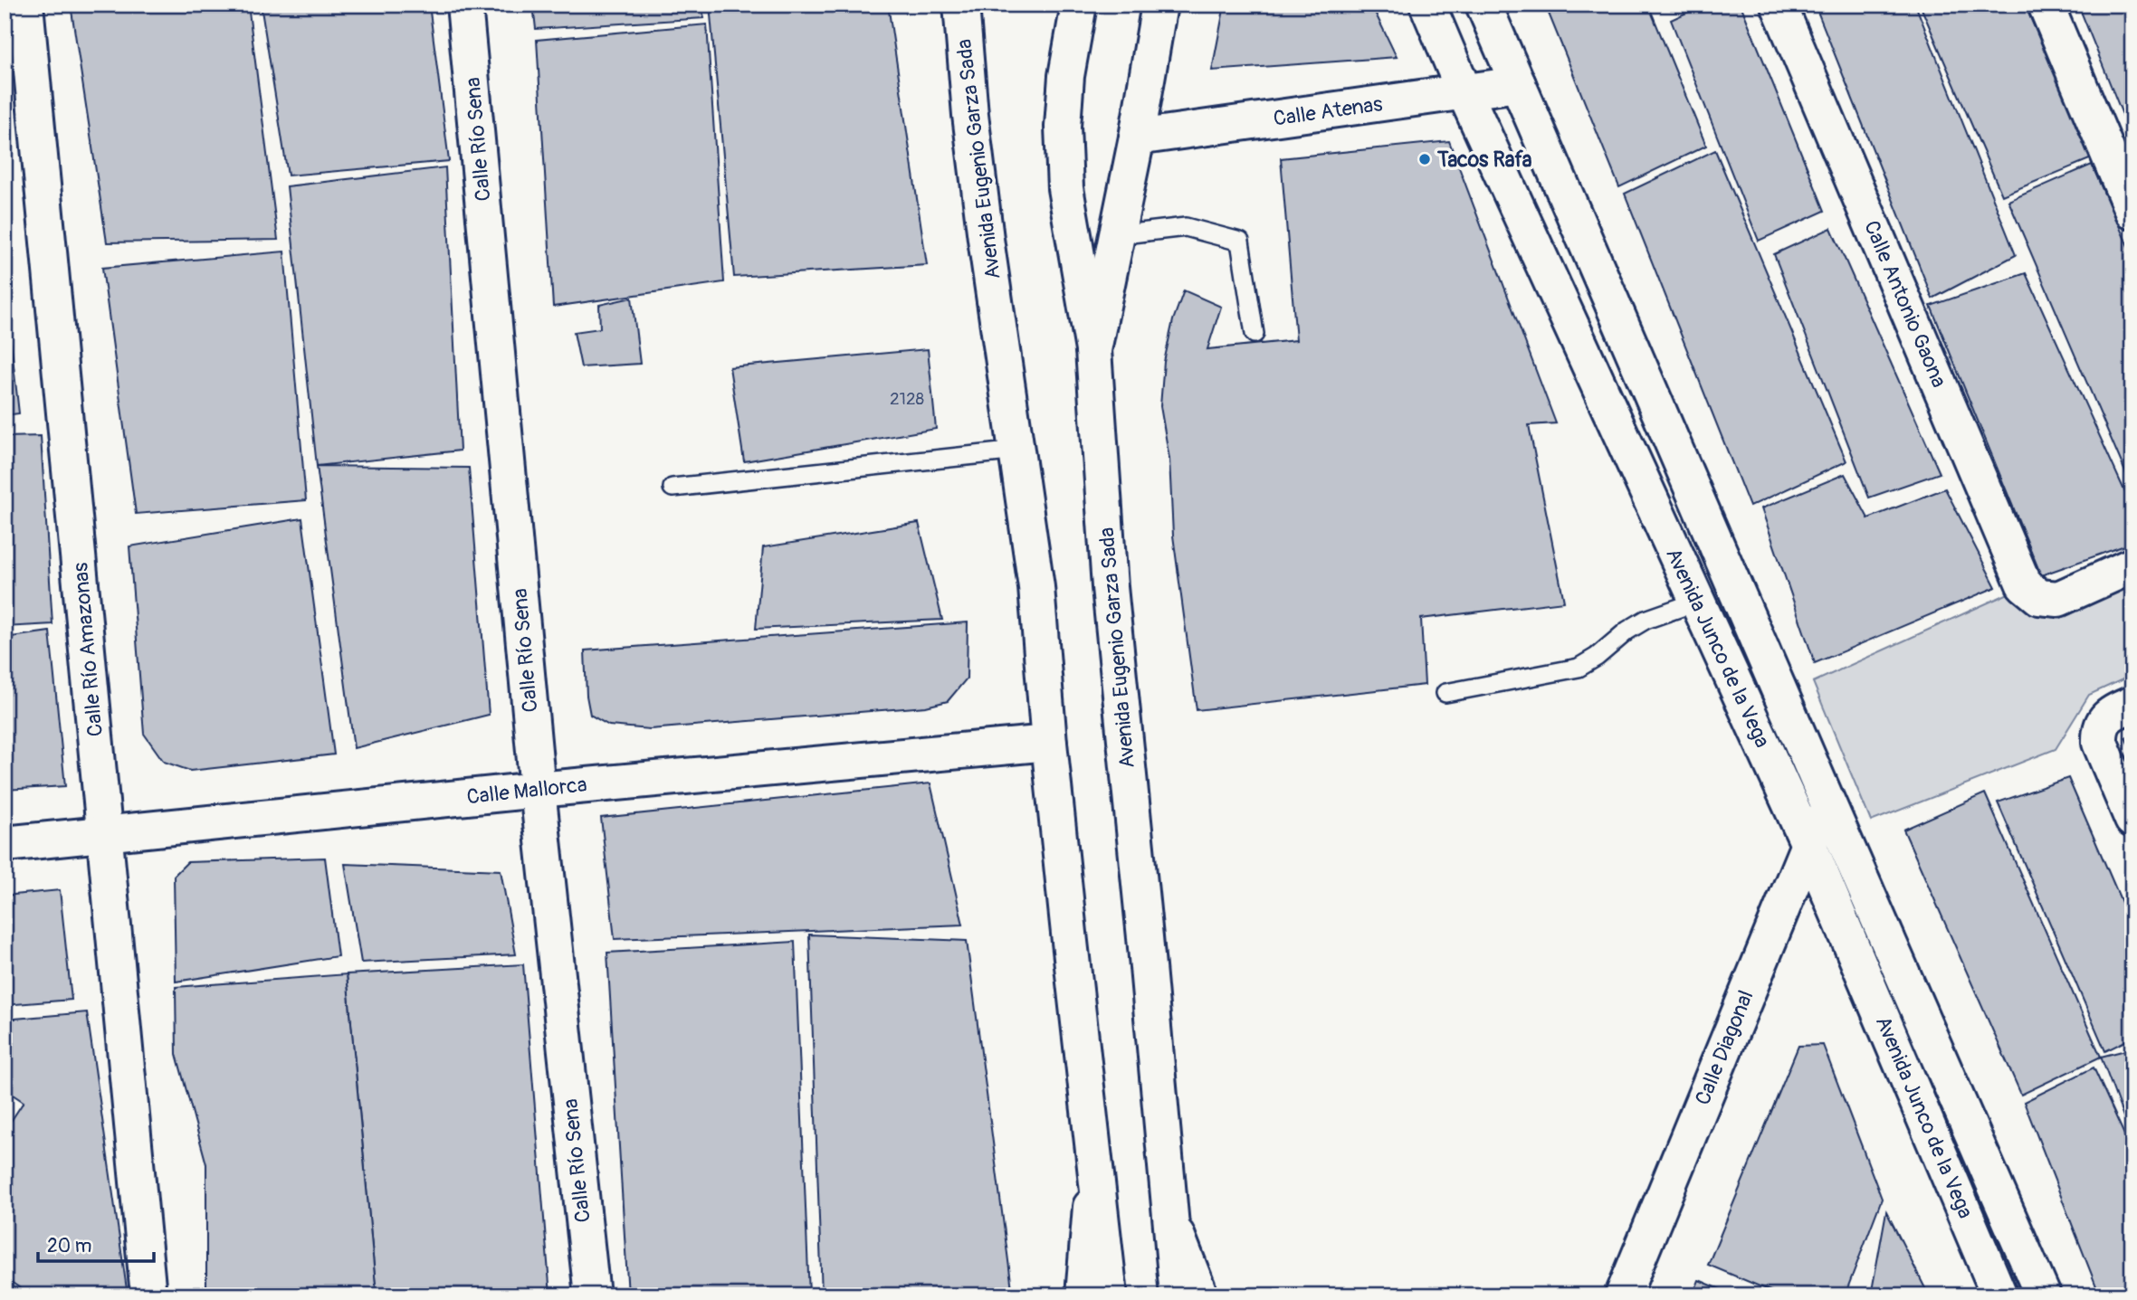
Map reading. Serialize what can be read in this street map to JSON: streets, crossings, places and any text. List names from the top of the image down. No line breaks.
{"streets":{"main road":["Calle Atenas","Calle Río Sena","Avenida Eugenio Garza Sada","Calle Antonio Gaona","Avenida Junco de la Vega","Calle Río Amazonas","Calle Mallorca","Calle Diagonal"]},"crossings":[["Calle Atenas","Avenida Eugenio Garza Sada"],["Calle Atenas","Avenida Junco de la Vega"],["Calle Río Sena","Calle Mallorca"],["Avenida Eugenio Garza Sada","Calle Mallorca"],["Avenida Junco de la Vega","Calle Diagonal"],["Calle Río Amazonas","Calle Mallorca"]],"places":["Tacos Rafa"],"house_numbers":["2128"],"scale_bar":"20 m"}
